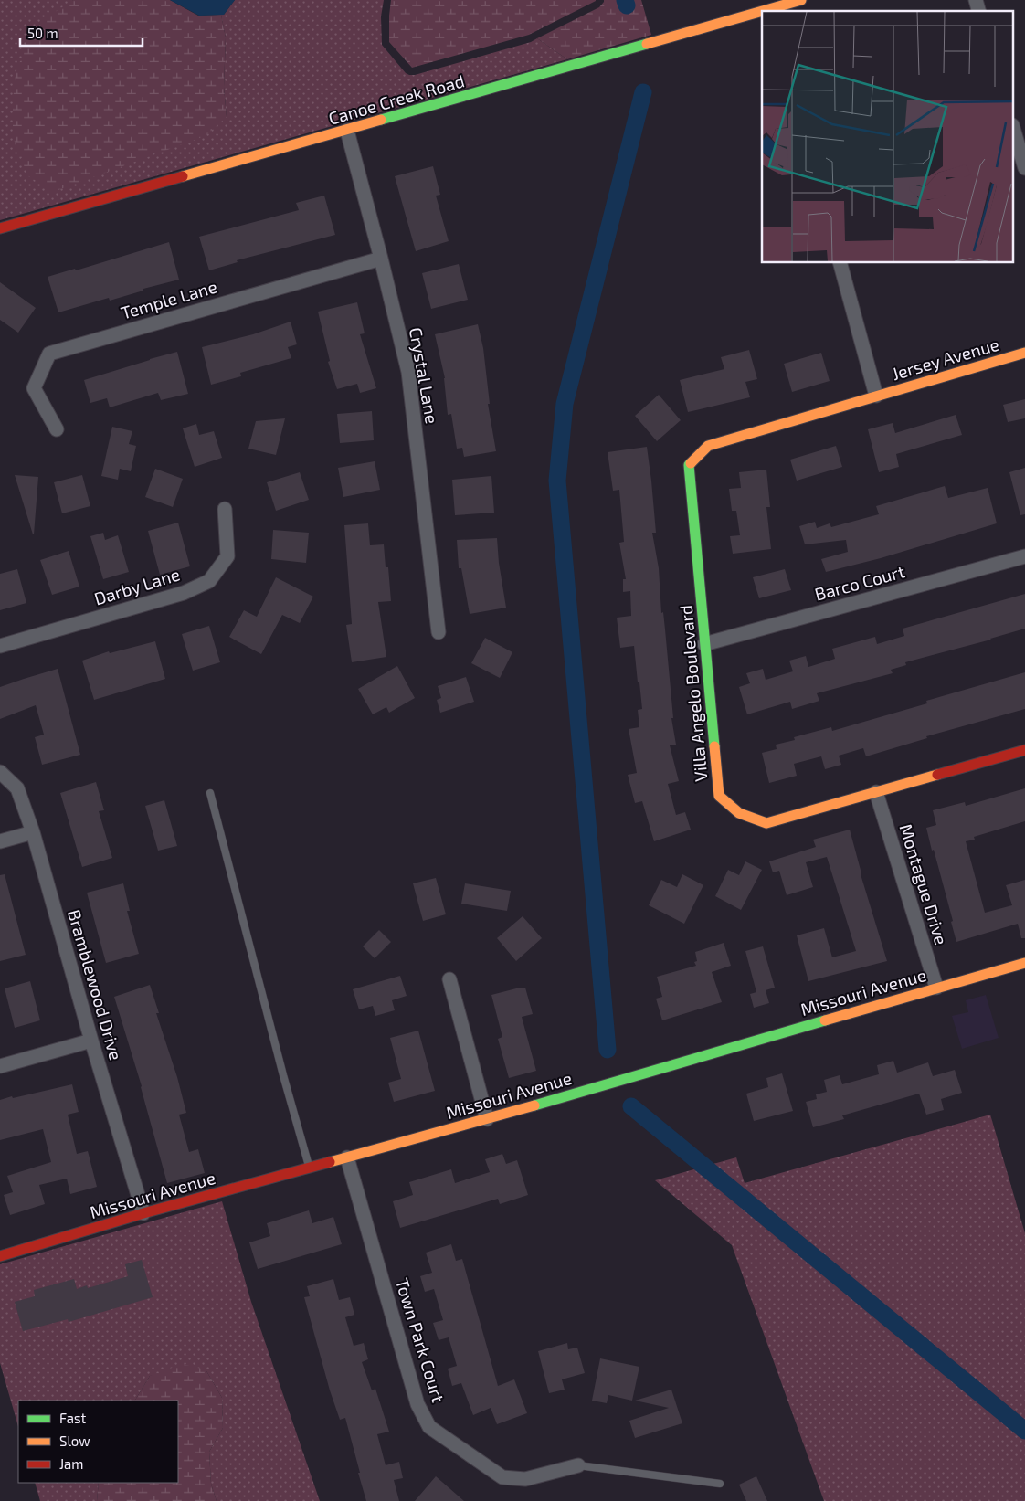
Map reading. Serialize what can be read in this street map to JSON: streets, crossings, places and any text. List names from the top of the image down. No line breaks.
{"streets":{"street":["Canoe Creek Road","Temple Lane","Jersey Avenue","Crystal Lane","Barco Court","Darby Lane","Villa Angelo Boulevard","Montague Drive","Bramblewood Drive","Missouri Avenue","Town Park Court"]},"crossings":[["Canoe Creek Road","Crystal Lane"],["Temple Lane","Crystal Lane"],["Jersey Avenue","Villa Angelo Boulevard"],["Barco Court","Villa Angelo Boulevard"],["Villa Angelo Boulevard","Montague Drive"],["Montague Drive","Missouri Avenue"],["Bramblewood Drive","Missouri Avenue"],["Missouri Avenue","Town Park Court"]],"legend":["Fast","Slow","Jam"],"scale_bar":"50 m"}
